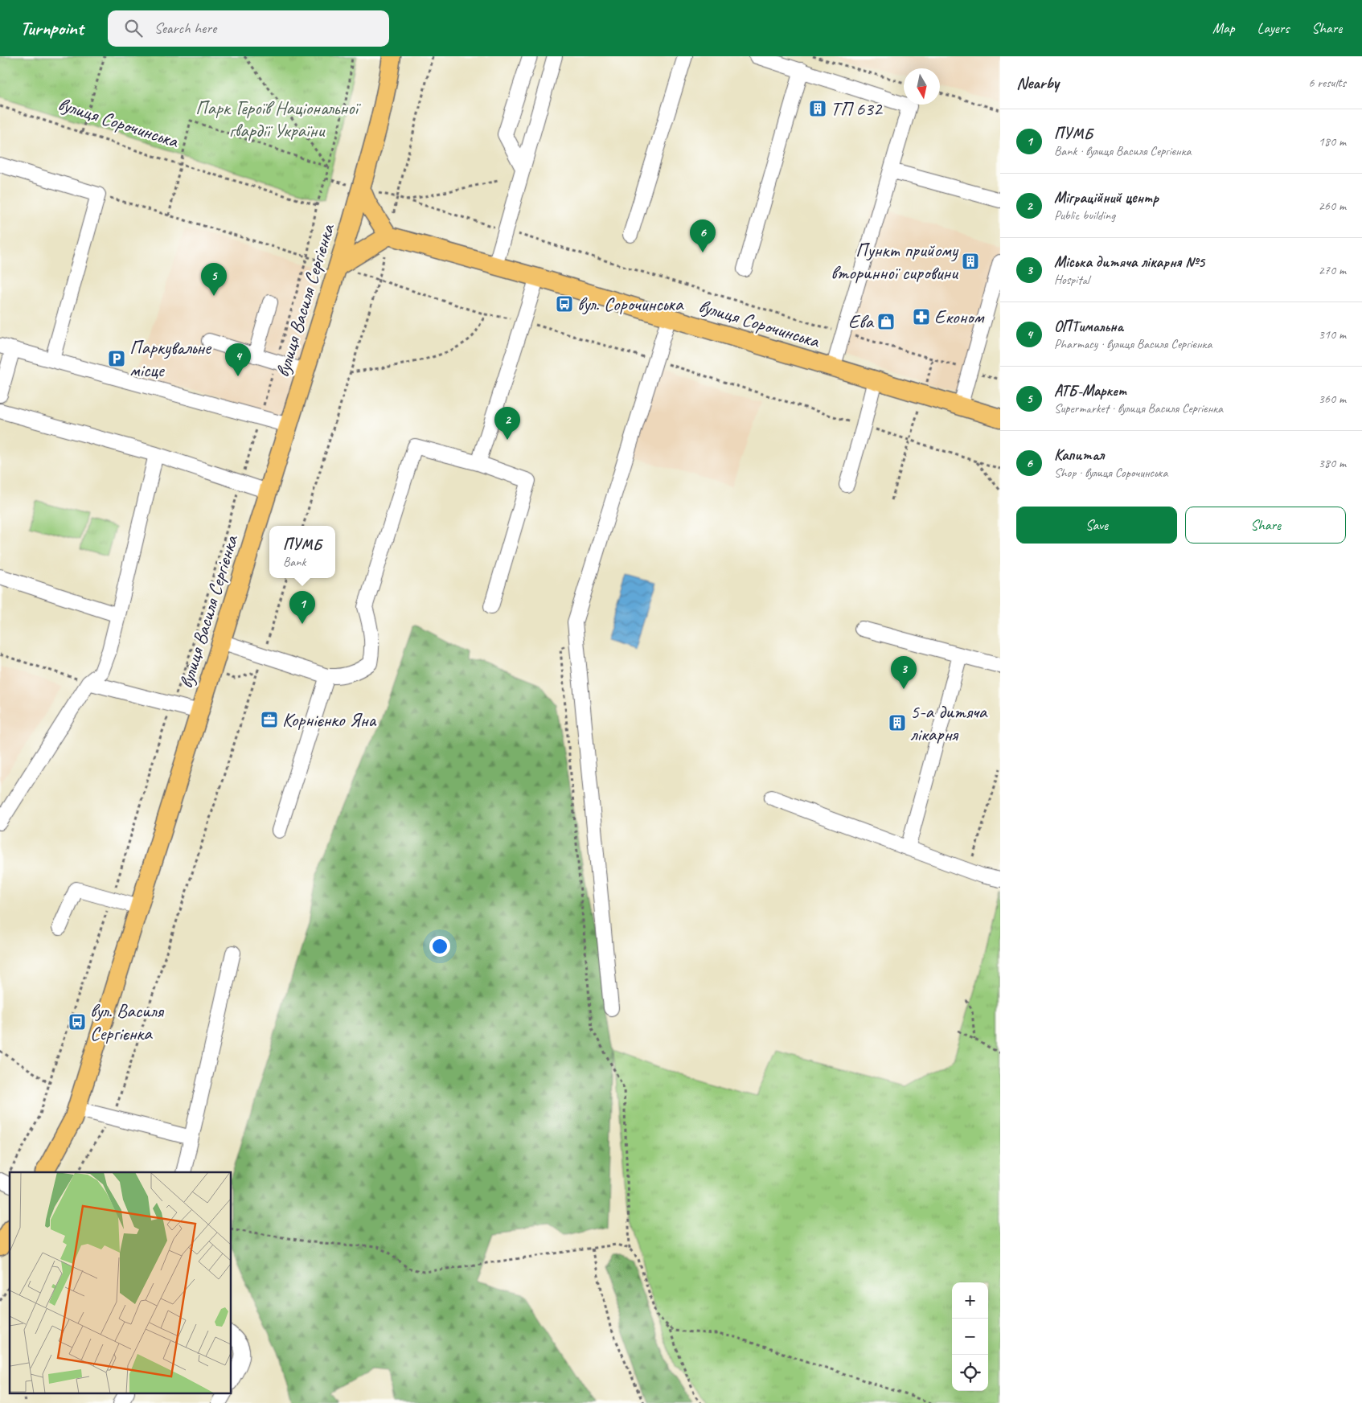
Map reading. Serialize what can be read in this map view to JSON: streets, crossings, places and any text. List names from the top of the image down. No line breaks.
{"streets":{"main road":["вулиця Сорочинська","вулиця Василя Сергієнка"]},"parks":["Парк Героїв Національної гвардії України"],"places":{"building":["ТП 632","Пункт прийому вторинної сировини","5-а дитяча лікарня"],"bus stop":["вул. Сорочинська","вул. Василя Сергієнка"],"pharmacy":["Економ"],"shop":["Ева"],"parking":["Паркувальне місце"],"office":["Корнієнко Яна"]},"north":"bottom","page":{"header":"Turnpoint","search":"Search here","nav":["Map","Layers","Share"],"heading":["Nearby","6 results"],"list":[{"mark":"1","name":"ПУМБ","note":"Bank · вулиця Василя Сергієнка","value":"180 m"},{"mark":"2","name":"Міграційний центр","note":"Public building","value":"260 m"},{"mark":"3","name":"Міська дитяча лікарня №5","note":"Hospital","value":"270 m"},{"mark":"4","name":"ОПТимальна","note":"Pharmacy · вулиця Василя Сергієнка","value":"310 m"},{"mark":"5","name":"АТБ-Маркет","note":"Supermarket · вулиця Василя Сергієнка","value":"360 m"},{"mark":"6","name":"Капитал","note":"Shop · вулиця Сорочинська","value":"380 m"}],"pins":["6","5","4","2","1","3"],"buttons":["Save","Share"],"popup":["ПУМБ","Bank"],"map_buttons":["+","−"]}}
